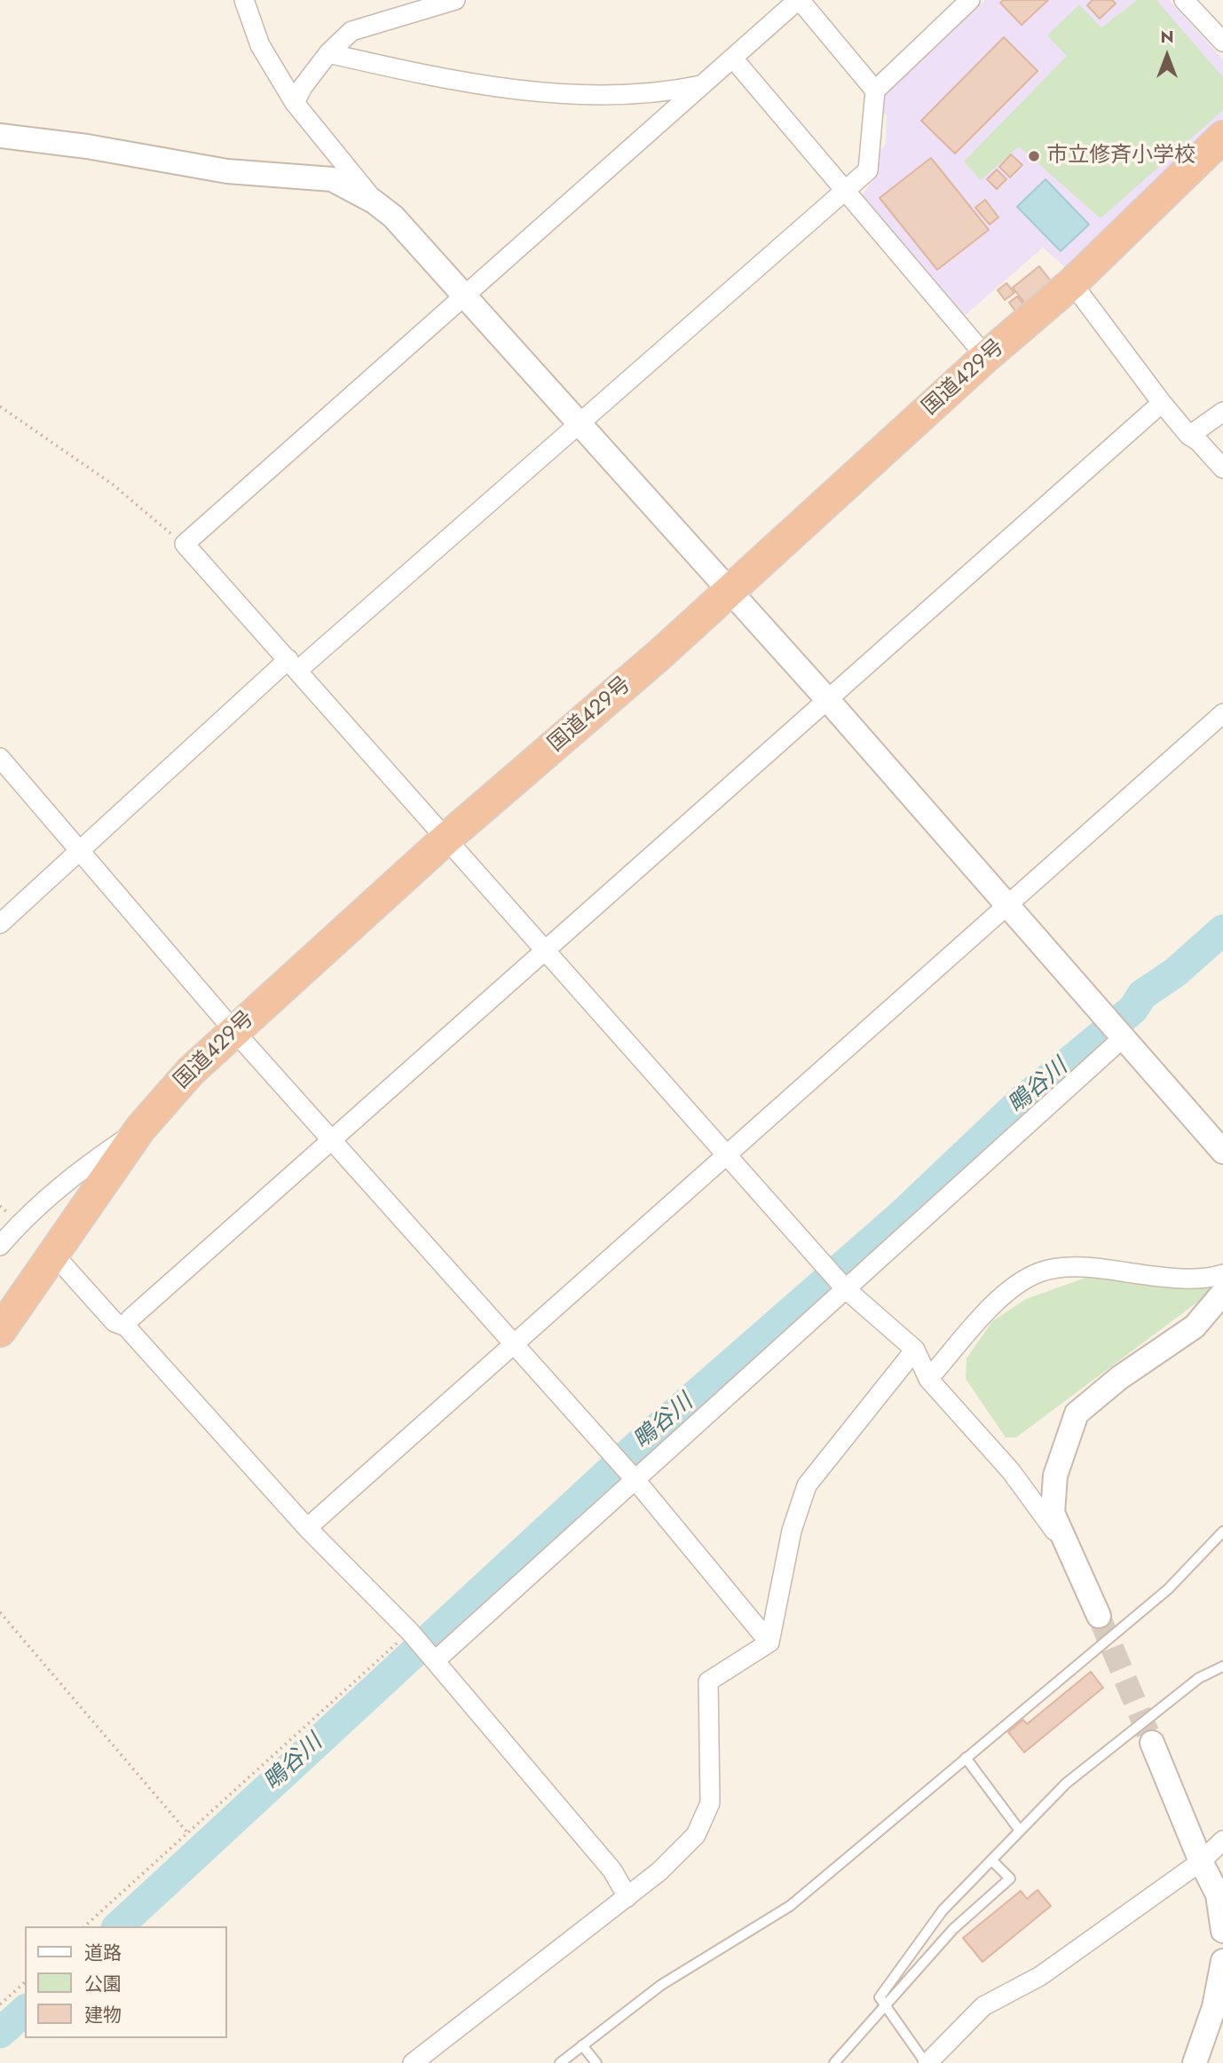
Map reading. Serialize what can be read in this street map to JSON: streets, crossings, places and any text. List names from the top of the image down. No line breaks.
{"streets":{"highway":["国道429号"]},"water":["鴫谷川"],"places":["市立修斉小学校"],"legend":["道路","公園","建物"],"north":"top"}
